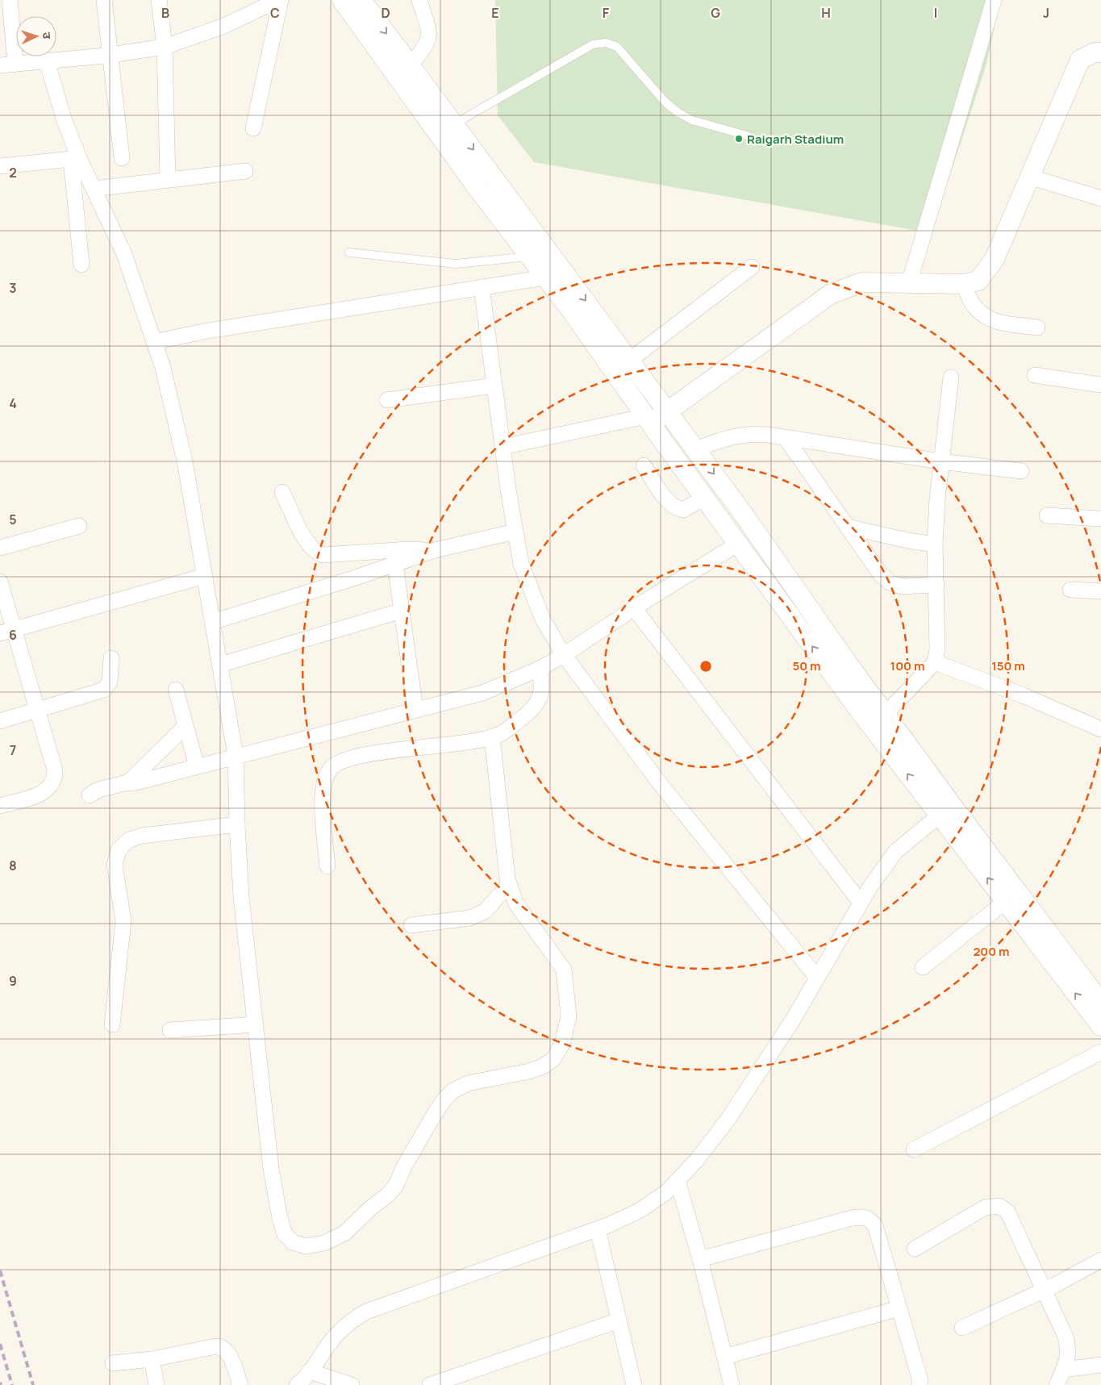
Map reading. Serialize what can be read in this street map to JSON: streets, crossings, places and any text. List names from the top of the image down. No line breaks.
{"places":["Raigarh Stadium"],"north":"right","grid":{"columns":["B","C","D","E","F","G","H","I","J"],"rows":["2","3","4","5","6","7","8","9"]},"rings":["50 m","100 m","150 m","200 m"]}
